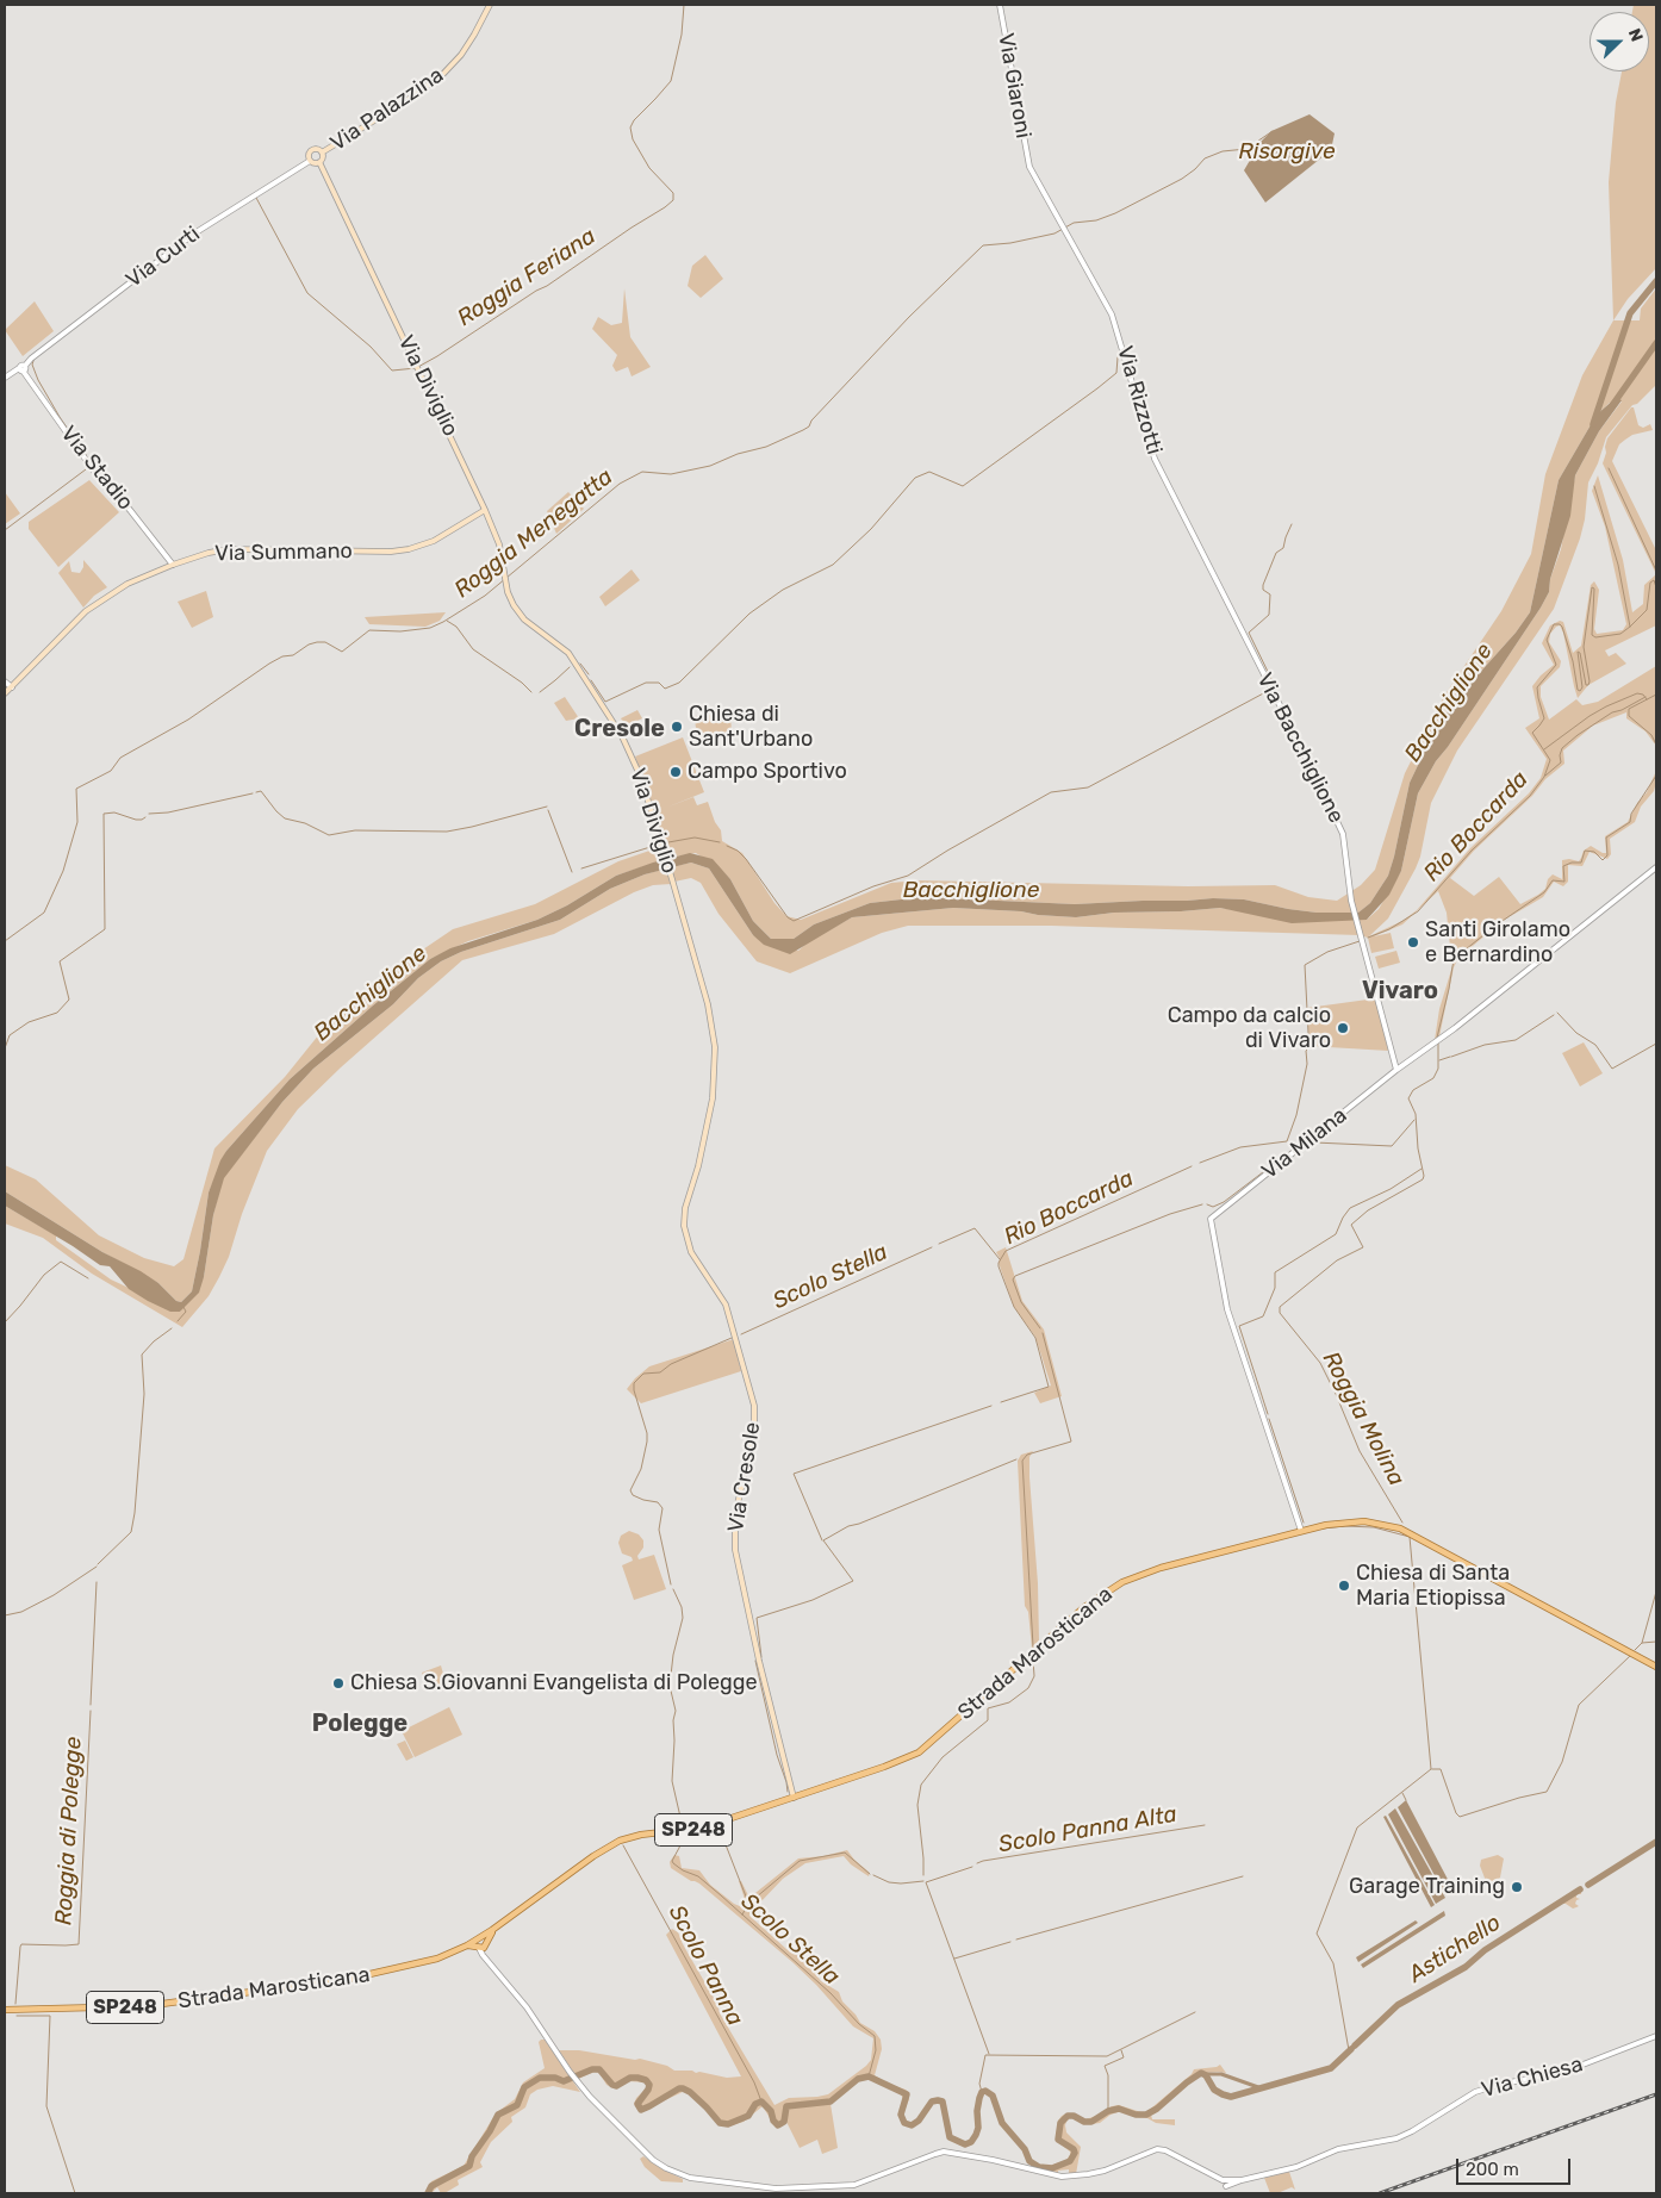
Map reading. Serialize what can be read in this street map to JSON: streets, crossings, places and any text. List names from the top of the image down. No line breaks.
{"streets":{"main road":["Via Palazzina","Via Diviglio","Via Summano","Via Cresole","Strada Marosticana","SP248"],"street":["Via Giaroni","Via Curti","Via Rizzotti","Via Stadio","Via Bacchiglione","Via Milana","Via Chiesa"]},"crossings":[["Via Giaroni","Via Rizzotti"],["Via Palazzina","Via Curti"],["Via Palazzina","Via Diviglio"],["Via Curti","Via Diviglio"],["Via Curti","Via Stadio"],["Via Diviglio","Via Summano"],["Via Diviglio","Via Cresole"],["Via Rizzotti","Via Bacchiglione"],["Via Stadio","Via Summano"],["Via Bacchiglione","Via Milana"],["Via Milana","Strada Marosticana"],["Via Milana","SP248"],["Via Cresole","Strada Marosticana"],["Strada Marosticana","SP248"]],"districts":["Cresole","Vivaro","Polegge"],"water":["Risorgive","Roggia Feriana","Roggia Menegatta","Bacchiglione","Rio Boccarda","Scolo Stella","Roggia Molina","Scolo Panna Alta","Roggia di Polegge","Astichello","Scolo Panna"],"places":["Chiesa di Sant'Urbano","Campo Sportivo","Santi Girolamo e Bernardino","Campo da calcio di Vivaro","Chiesa di Santa Maria Etiopissa","Chiesa S.Giovanni Evangelista di Polegge","Garage Training"],"scale_bar":"200 m","north":"right"}
